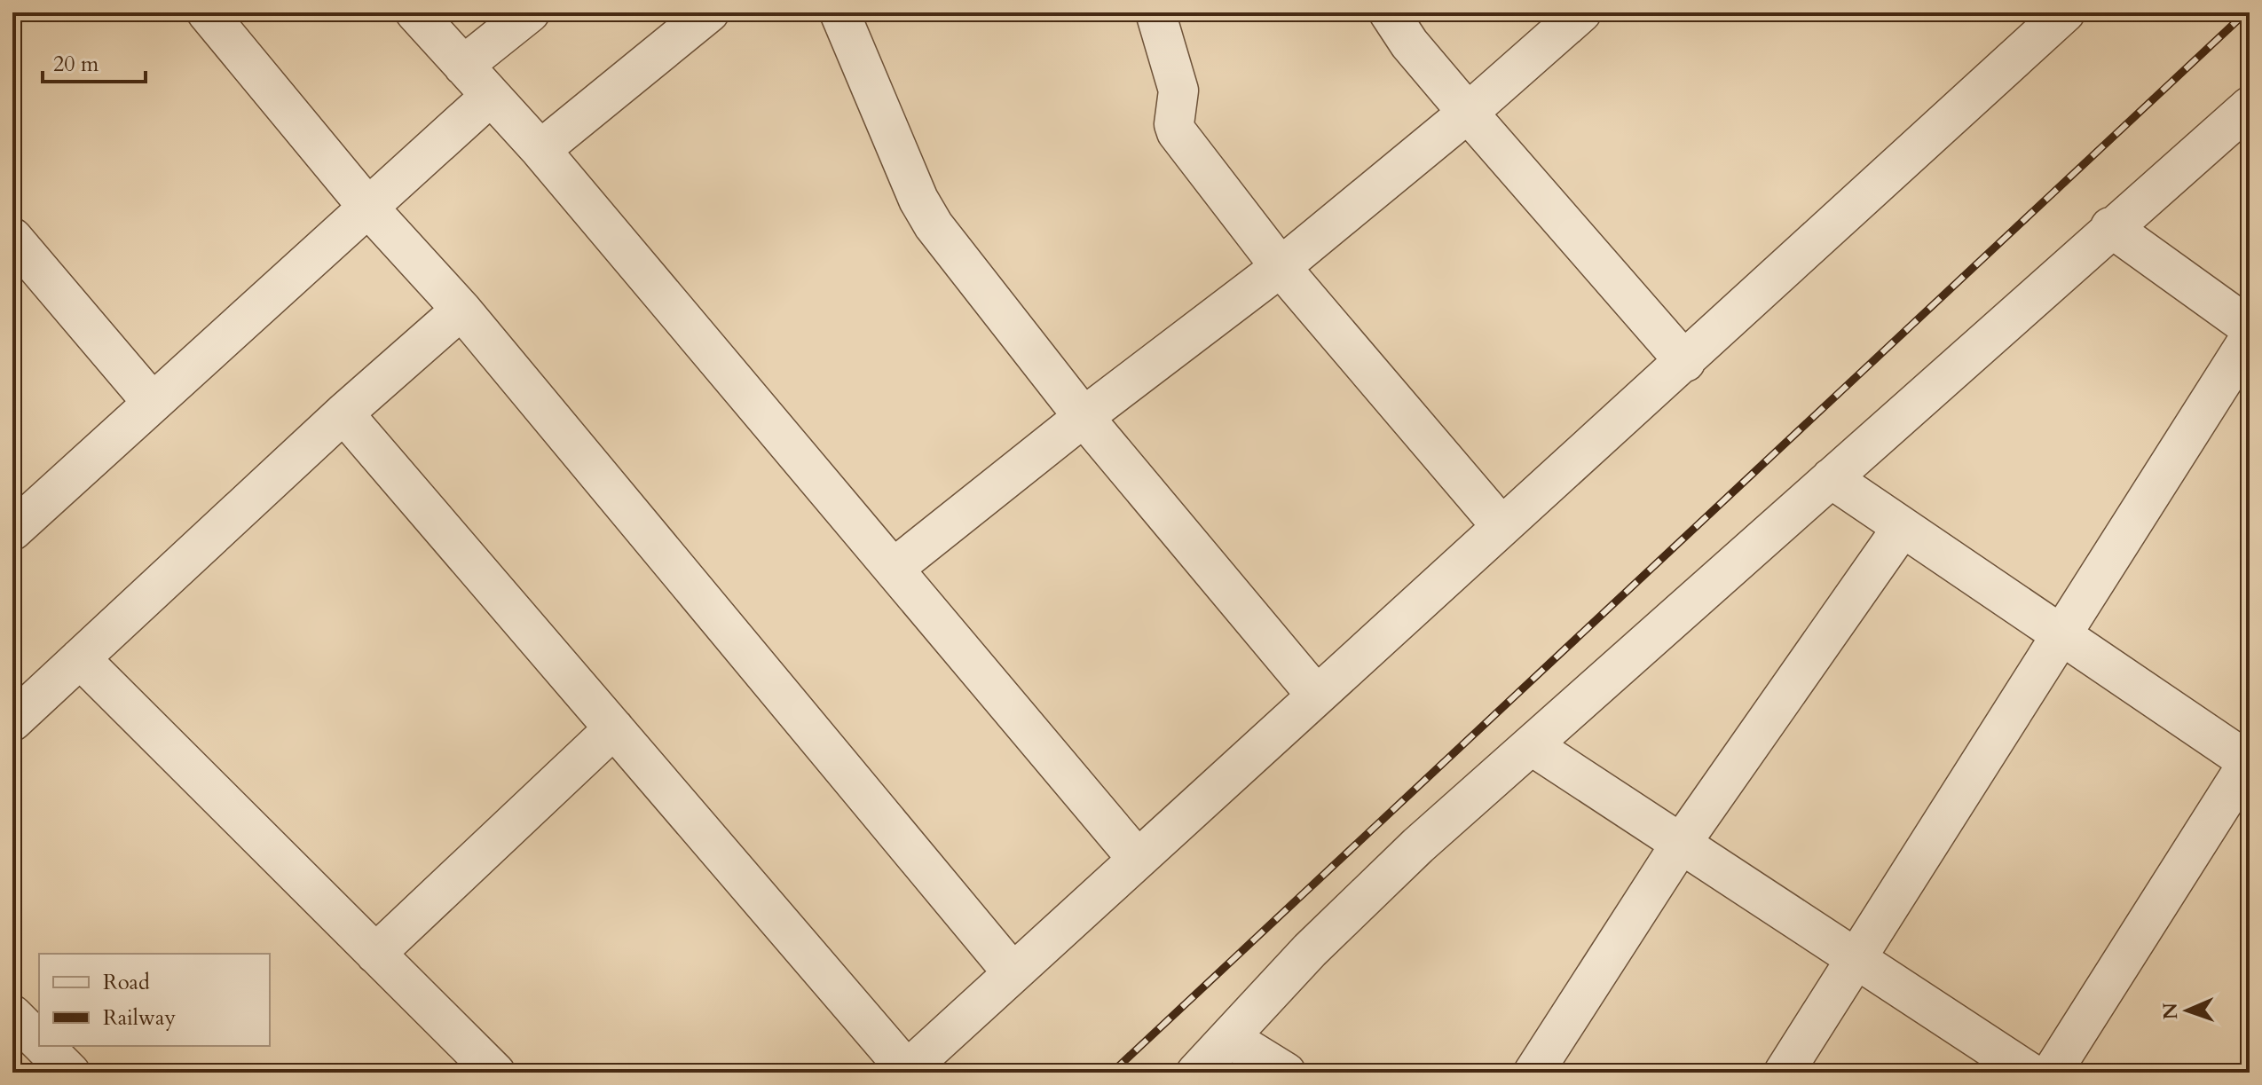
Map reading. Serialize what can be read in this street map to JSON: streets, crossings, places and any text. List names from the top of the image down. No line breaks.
{"legend":["Road","Railway"],"scale_bar":"20 m","north":"left"}
